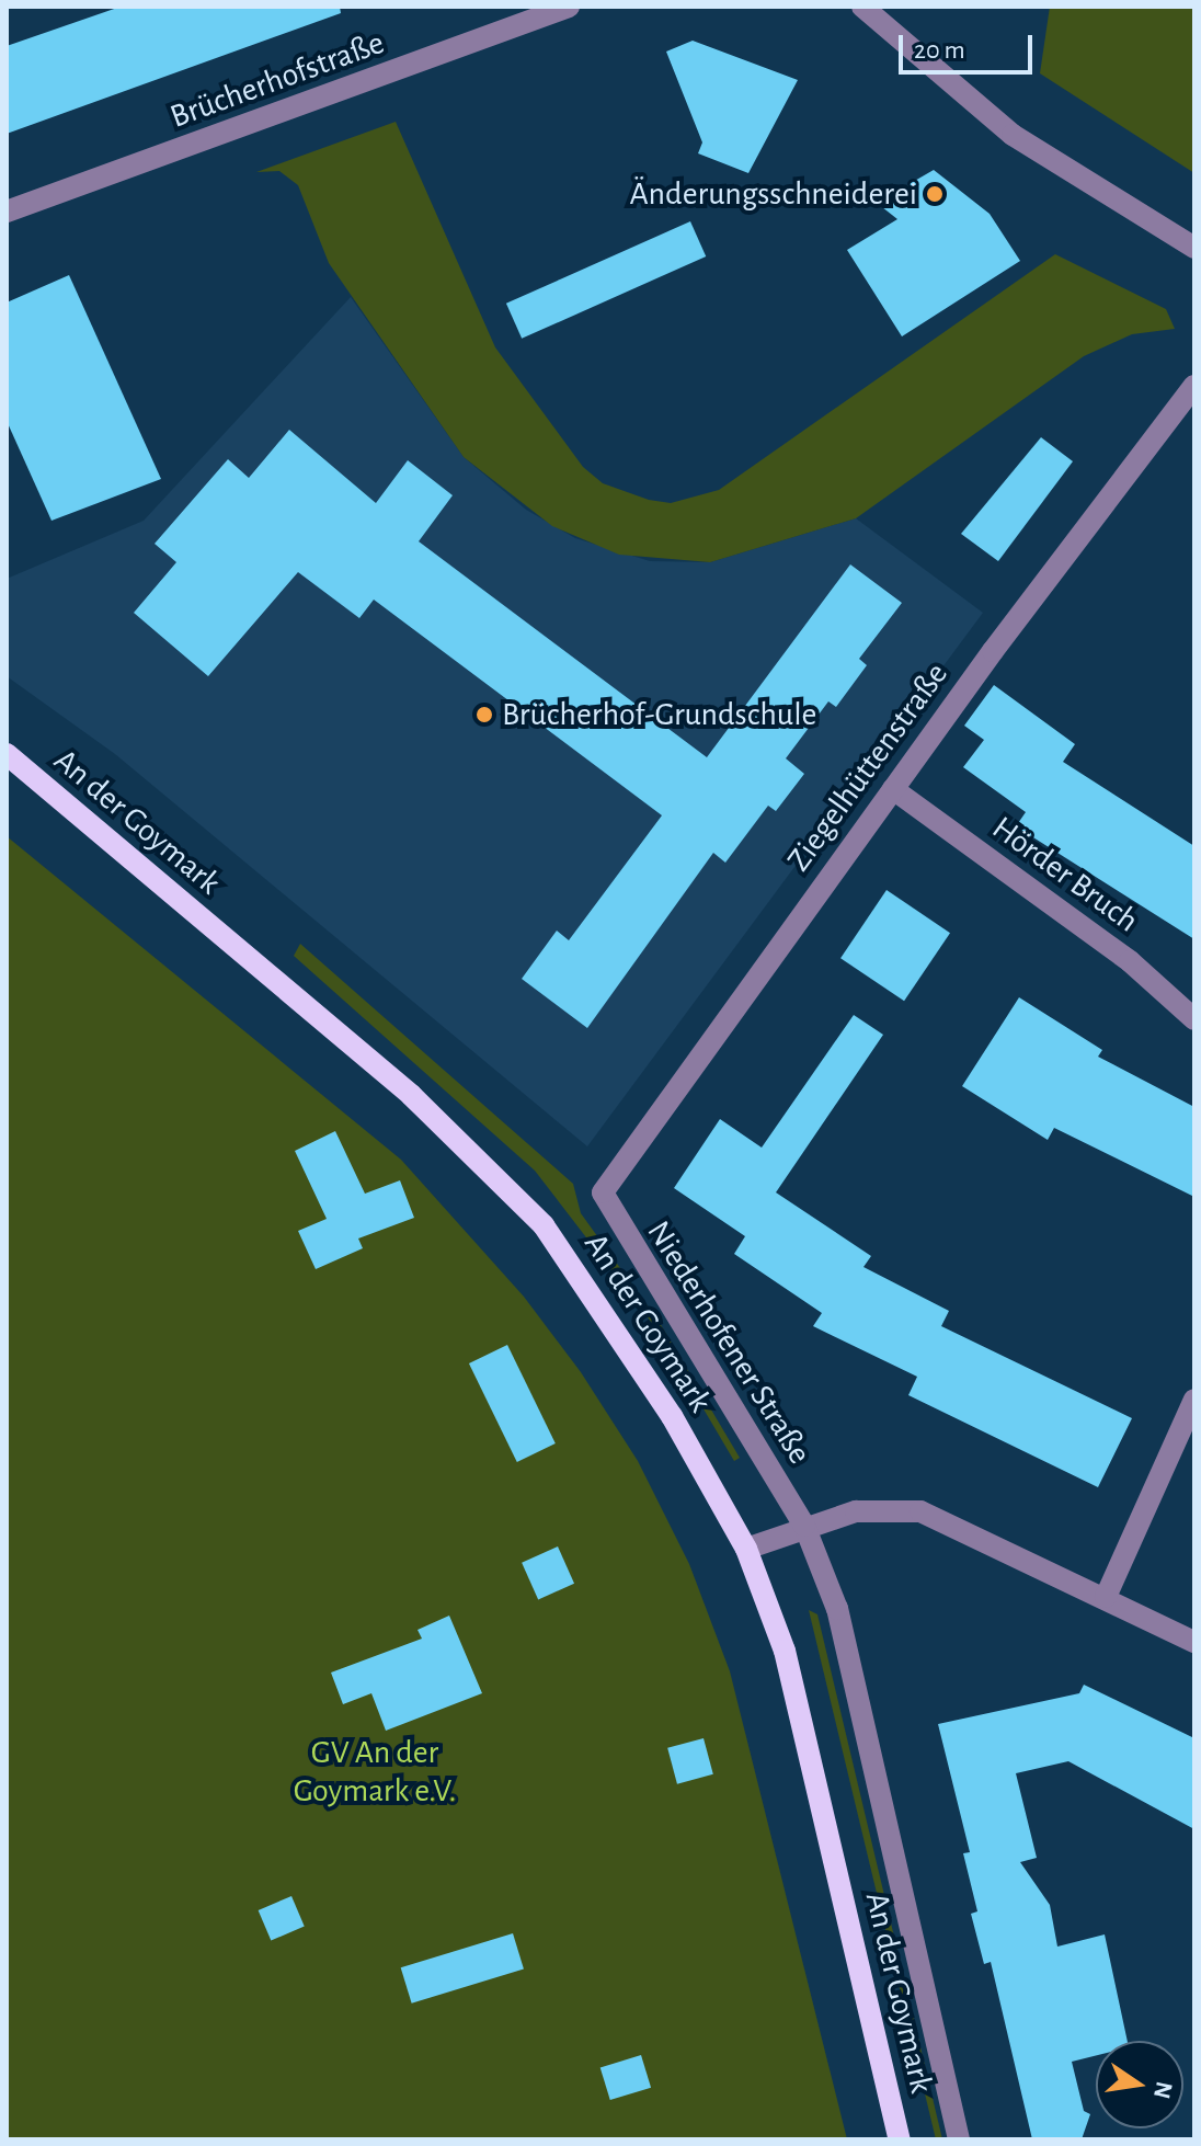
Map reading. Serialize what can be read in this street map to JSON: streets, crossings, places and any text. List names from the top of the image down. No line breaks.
{"streets":{"main road":["An der Goymark"],"street":["Brücherhofstraße","Ziegelhüttenstraße","Hörder Bruch","Niederhofener Straße"]},"crossings":[["Ziegelhüttenstraße","Hörder Bruch"],["Ziegelhüttenstraße","Niederhofener Straße"],["An der Goymark","Niederhofener Straße"]],"parks":["GV An der Goymark e.V."],"places":["Änderungsschneiderei","Brücherhof-Grundschule"],"scale_bar":"20 m","north":"right"}
